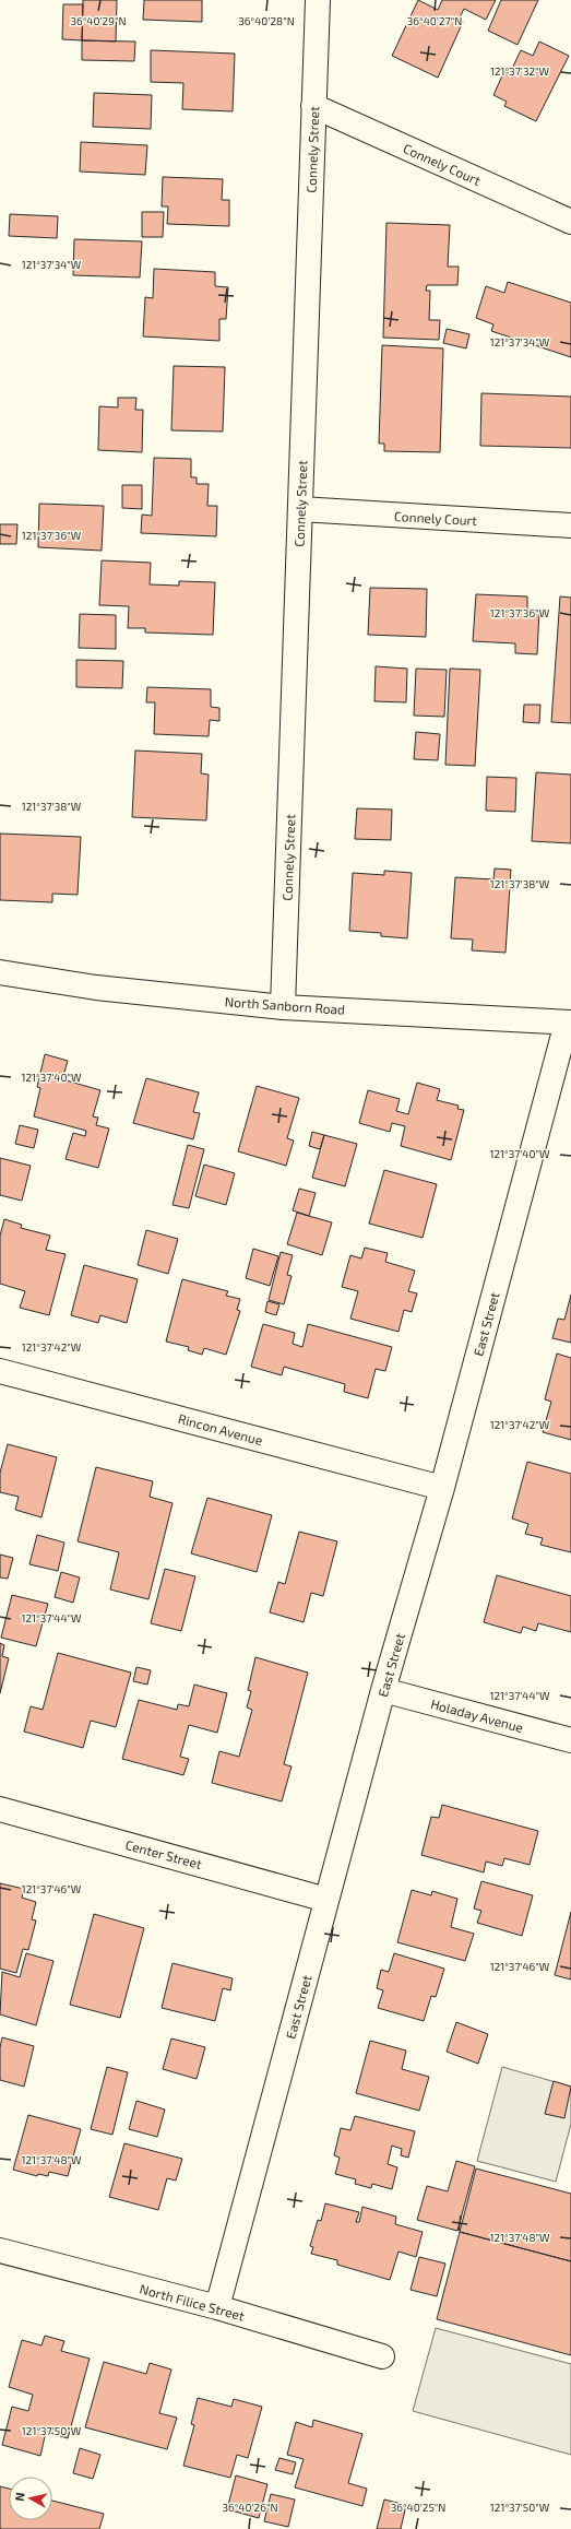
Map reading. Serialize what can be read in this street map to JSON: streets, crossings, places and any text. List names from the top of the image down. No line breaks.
{"streets":{"street":["Connely Street","Connely Court","North Sanborn Road","East Street","Rincon Avenue","Holaday Avenue","Center Street","North Filice Street"]},"crossings":[["Connely Street","Connely Court"],["Connely Street","North Sanborn Road"],["North Sanborn Road","East Street"],["East Street","Rincon Avenue"],["East Street","Holaday Avenue"],["East Street","Center Street"],["East Street","North Filice Street"]],"north":"left","coordinates":["36°40'29\"N","36°40'28\"N","36°40'27\"N","121°37'32\"W","121°37'34\"W","121°37'36\"W","121°37'38\"W","121°37'40\"W","121°37'42\"W","121°37'44\"W","121°37'46\"W","121°37'48\"W","121°37'50\"W","36°40'26\"N","36°40'25\"N"]}
